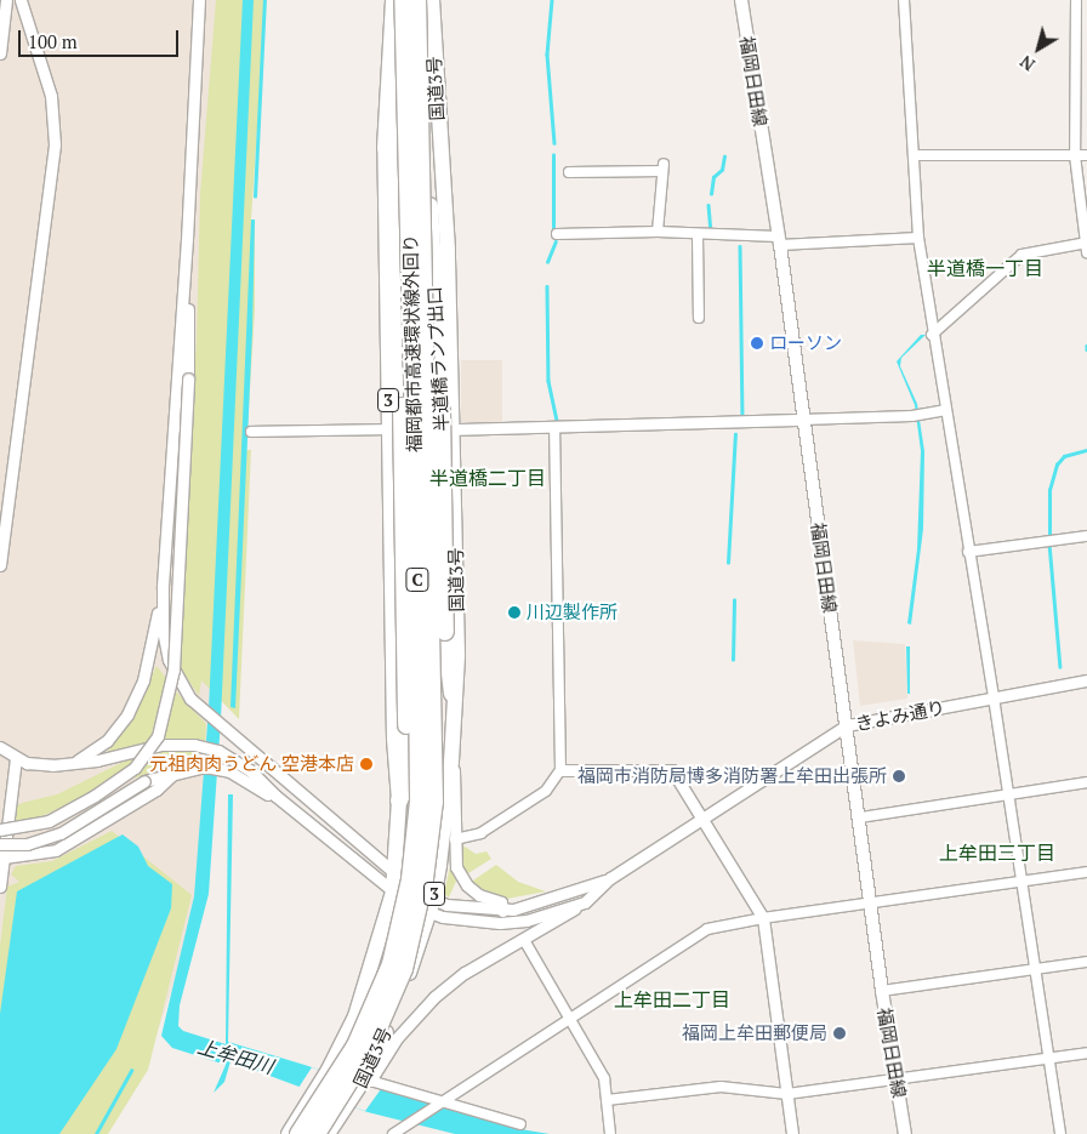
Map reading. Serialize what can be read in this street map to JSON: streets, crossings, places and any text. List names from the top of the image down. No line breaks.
{"streets":{"highway":["国道3号","福岡都市高速環状線外回り","半道橋ランプ出口","3","C"],"main road":["福岡日田線"],"street":["きよみ通り"]},"crossings":[["福岡日田線","きよみ通り"],["国道3号","半道橋ランプ出口"],["国道3号","きよみ通り"],["福岡都市高速環状線外回り","C"],["半道橋ランプ出口","C"]],"districts":["半道橋一丁目","半道橋二丁目","上牟田三丁目","上牟田二丁目"],"water":["上牟田川"],"places":["ローソン","川辺製作所","元祖肉肉うどん 空港本店","福岡市消防局博多消防署上牟田出張所","福岡上牟田郵便局"],"scale_bar":"100 m","north":"bottom left"}
